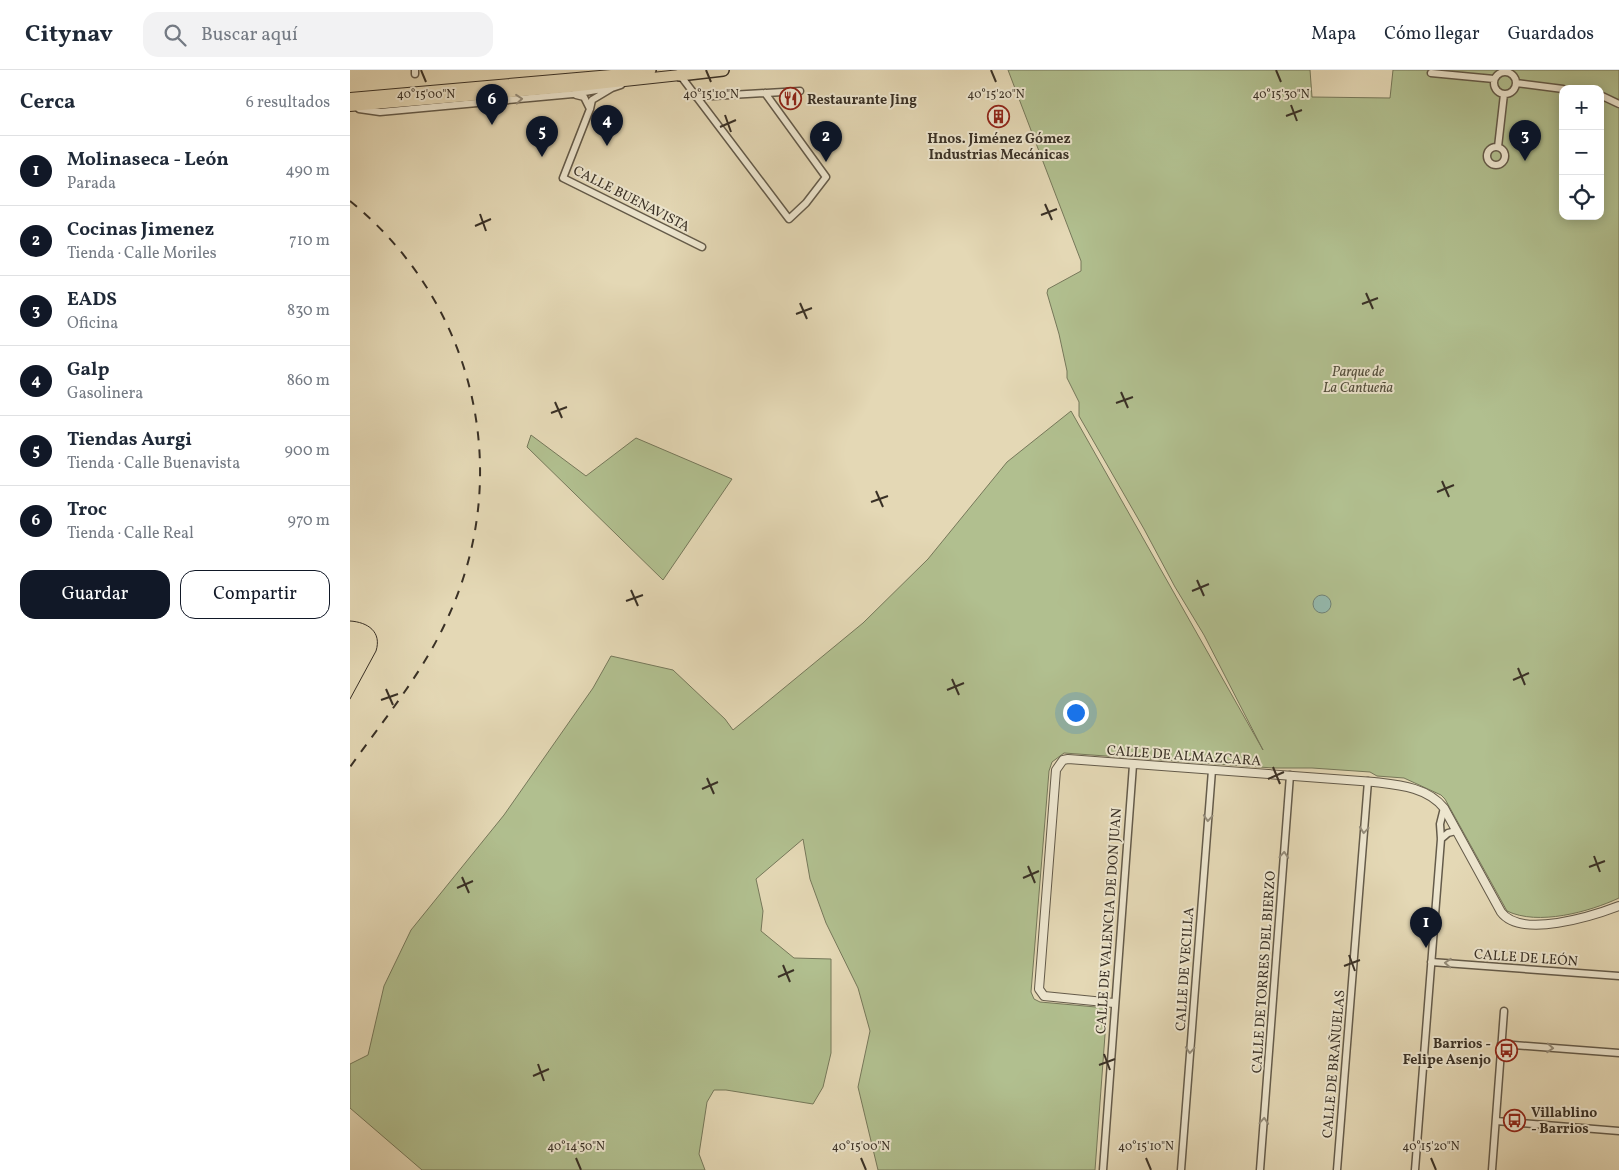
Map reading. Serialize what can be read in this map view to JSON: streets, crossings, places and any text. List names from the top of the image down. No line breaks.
{"streets":{"street":["CALLE BUENAVISTA","CALLE DE ALMAZCARA","CALLE DE VALENCIA DE DON JUAN","CALLE DE LEÓN","CALLE DE VECILLA","CALLE DE TORRES DEL BIERZO","CALLE DE BRAÑUELAS"]},"crossings":[["CALLE DE ALMAZCARA","CALLE DE VALENCIA DE DON JUAN"],["CALLE DE ALMAZCARA","CALLE DE VECILLA"],["CALLE DE ALMAZCARA","CALLE DE TORRES DEL BIERZO"],["CALLE DE ALMAZCARA","CALLE DE BRAÑUELAS"]],"one_way":["CALLE DE LEÓN","CALLE DE VECILLA","CALLE DE TORRES DEL BIERZO","CALLE DE BRAÑUELAS"],"parks":["Parque de La Cantueña"],"places":{"restaurant":["Restaurante Jing"],"building":["Hnos. Jiménez Gómez Industrias Mecánicas"],"bus stop":["Barrios - Felipe Asenjo","Villablino - Barrios"]},"page":{"header":"Citynav","search":"Buscar aquí","nav":["Mapa","Cómo llegar","Guardados"],"heading":["Cerca","6 resultados"],"pins":["6","4","5","3","2","1"],"map_buttons":["+","−"],"list":[{"mark":"1","name":"Molinaseca - León","note":"Parada","value":"490 m"},{"mark":"2","name":"Cocinas Jimenez","note":"Tienda · Calle Moriles","value":"710 m"},{"mark":"3","name":"EADS","note":"Oficina","value":"830 m"},{"mark":"4","name":"Galp","note":"Gasolinera","value":"860 m"},{"mark":"5","name":"Tiendas Aurgi","note":"Tienda · Calle Buenavista","value":"900 m"},{"mark":"6","name":"Troc","note":"Tienda · Calle Real","value":"970 m"}],"buttons":["Guardar","Compartir"]},"coordinates":["40°15'20\"N","40°15'30\"N","40°15'00\"N","40°15'10\"N","40°14'50\"N"]}
